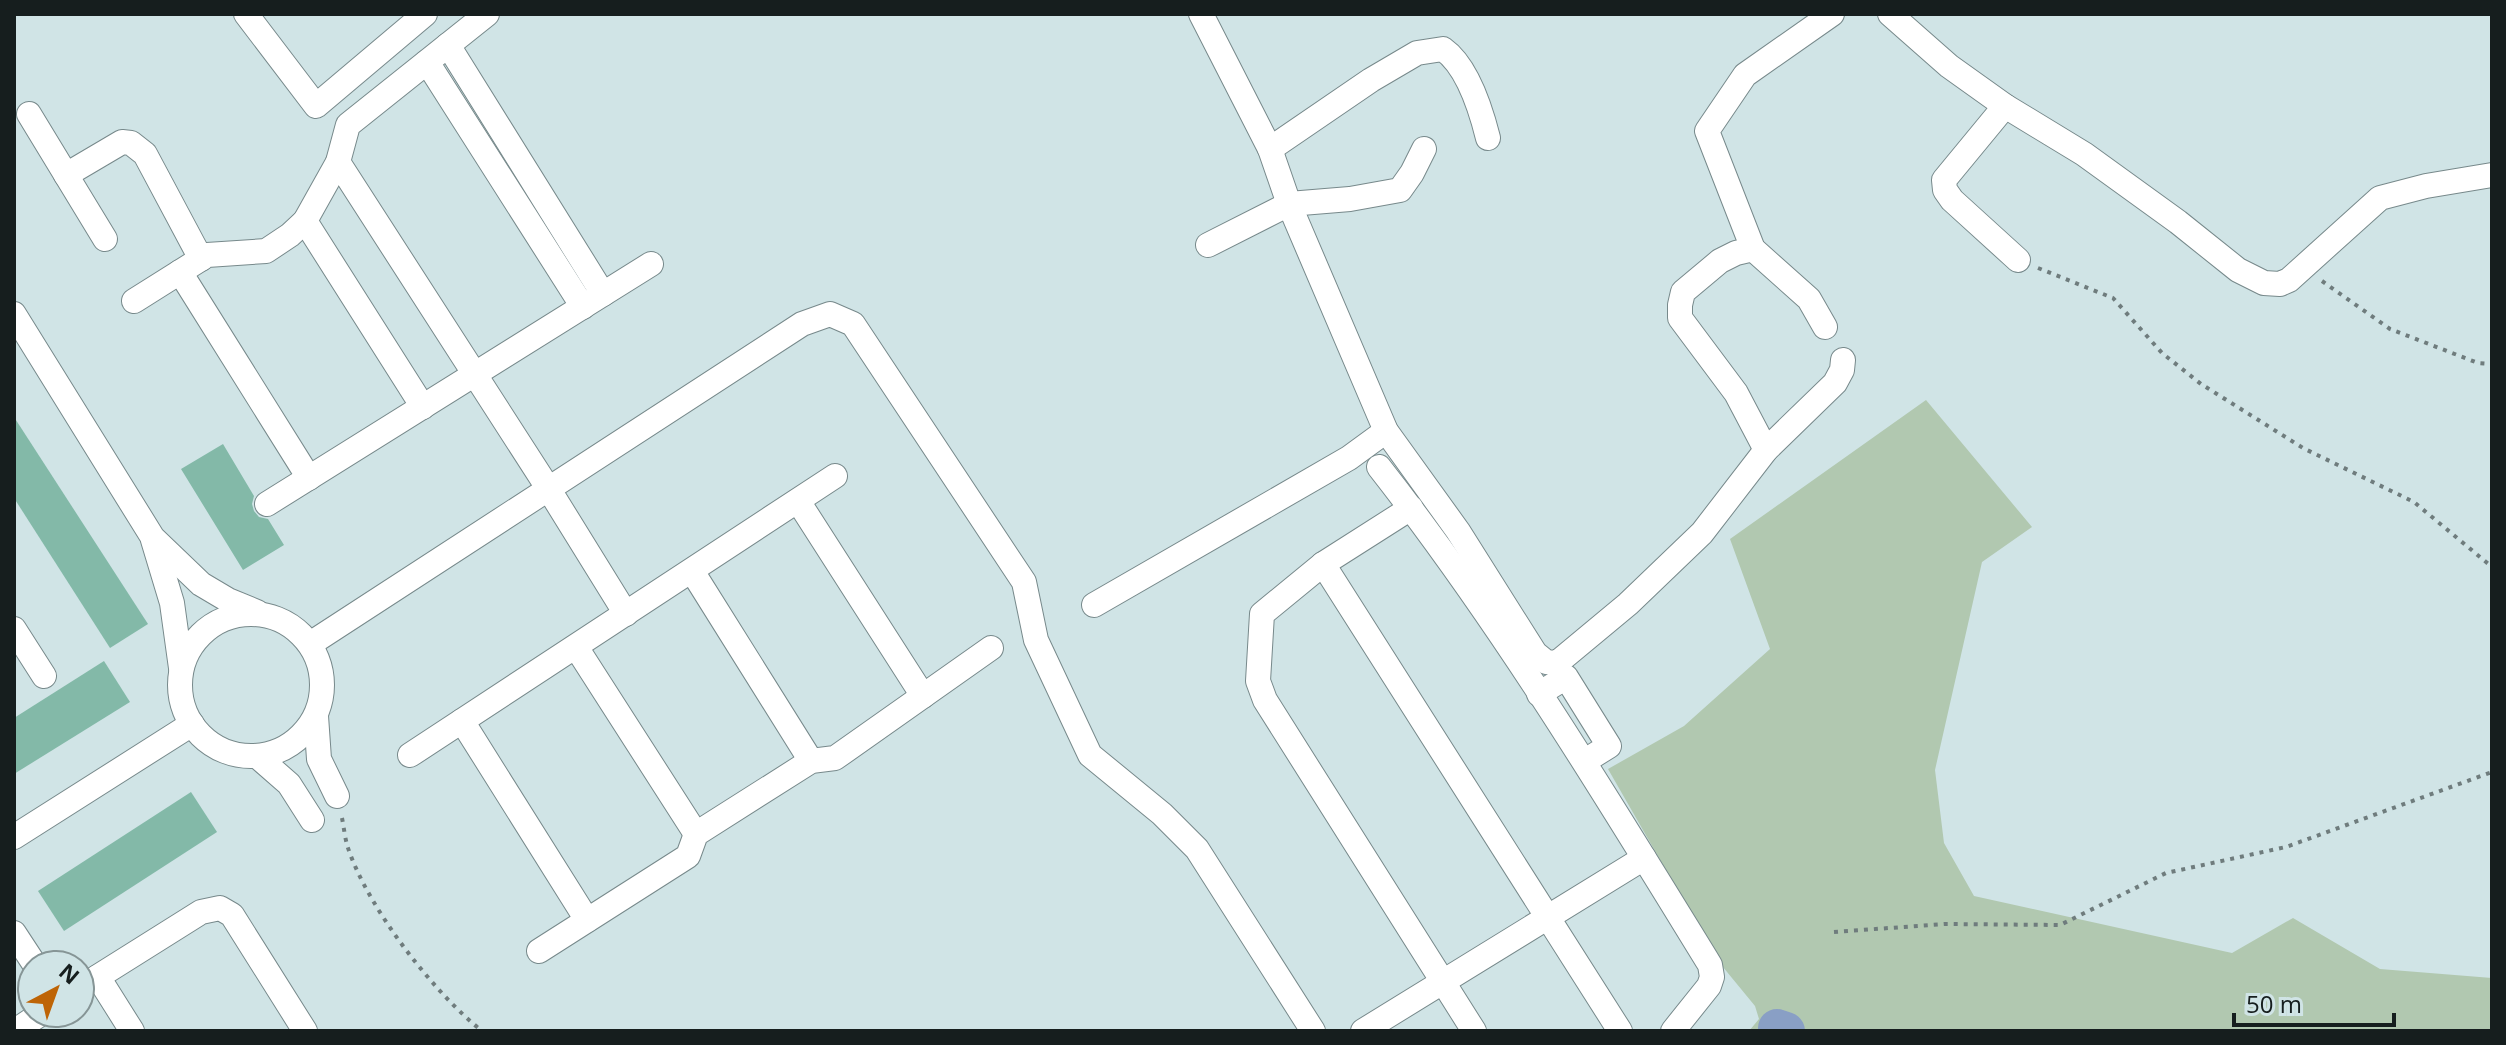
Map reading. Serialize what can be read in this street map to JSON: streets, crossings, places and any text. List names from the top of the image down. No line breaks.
{"scale_bar":"50 m","north":"top right"}
